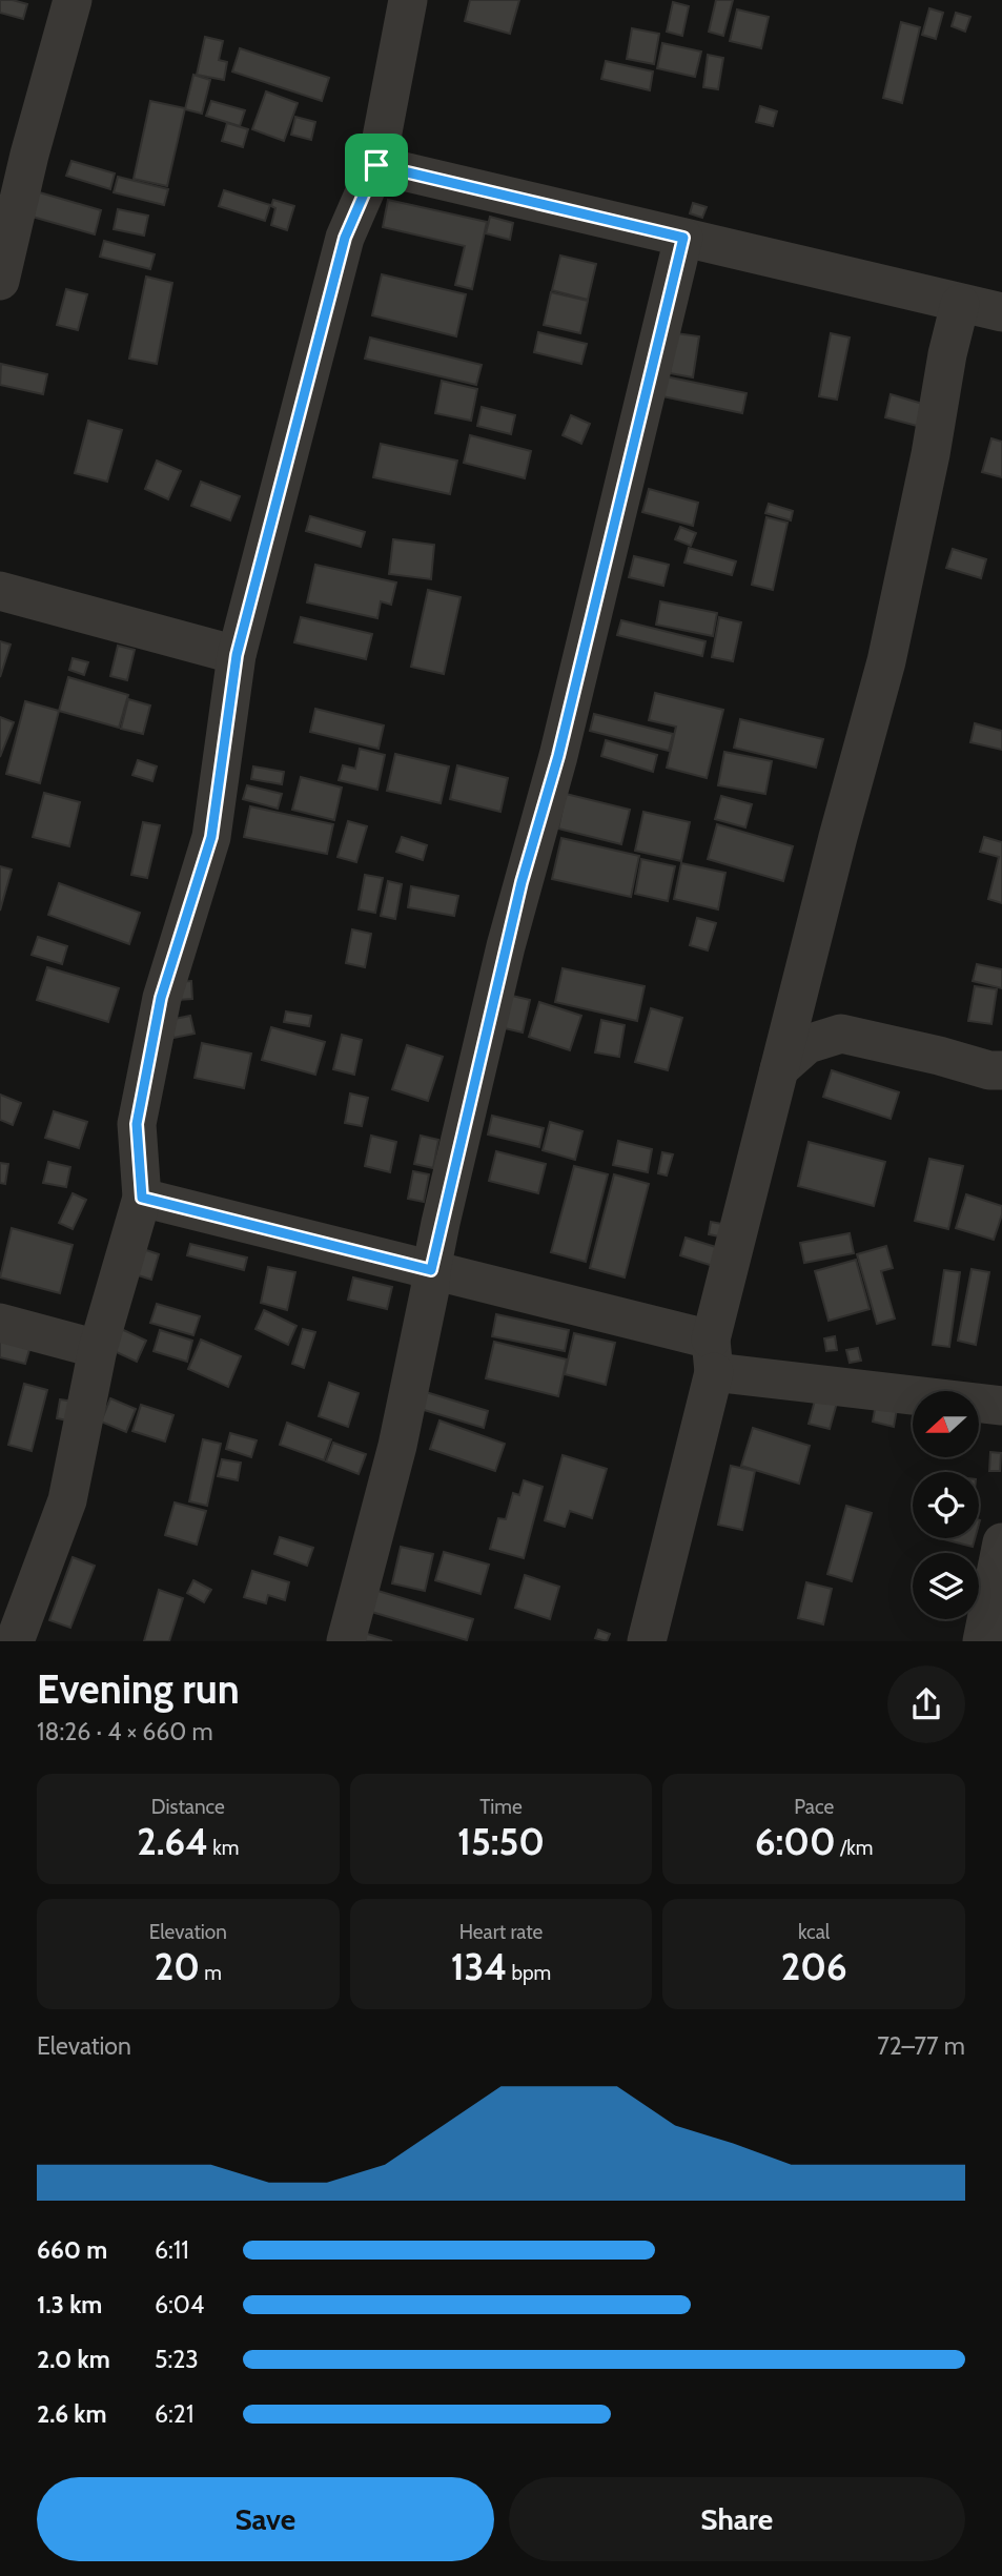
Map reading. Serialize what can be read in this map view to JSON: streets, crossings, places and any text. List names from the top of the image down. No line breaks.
{"north":"left","page":{"heading":["Evening run","18:26 · 4 × 660 m"],"stats":[["Distance","2.64 km"],["Time","15:50"],["Pace","6:00 /km"],["Elevation","20 m"],["Heart rate","134 bpm"],["kcal","206"]],"chart":["Elevation","72–77 m"],"list":[{"name":"660 m","note":"6:11"},{"name":"1.3 km","note":"6:04"},{"name":"2.0 km","note":"5:23"},{"name":"2.6 km","note":"6:21"}],"buttons":["Save","Share"]}}
